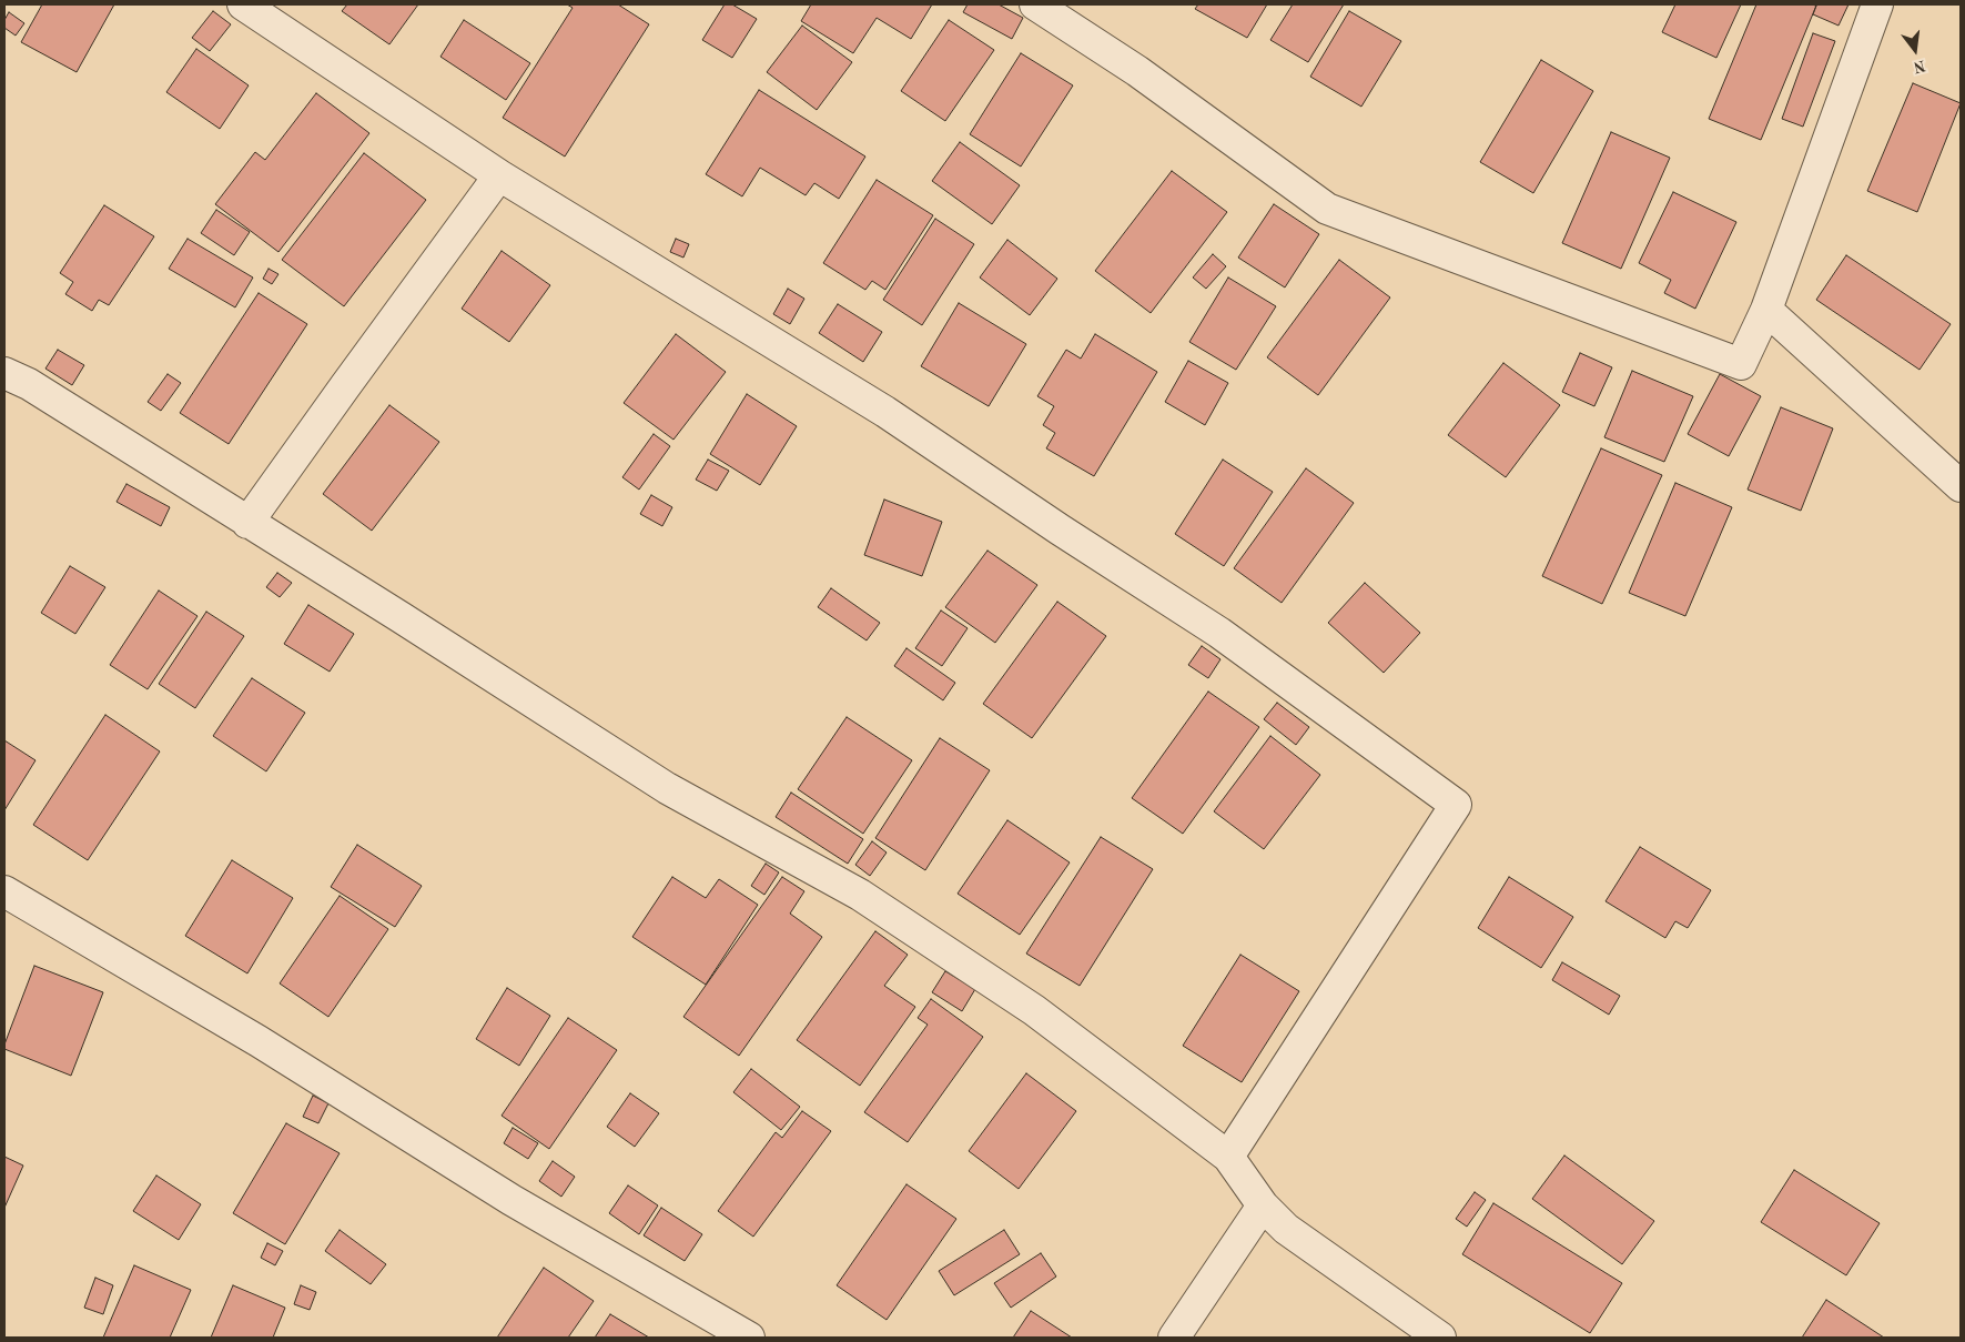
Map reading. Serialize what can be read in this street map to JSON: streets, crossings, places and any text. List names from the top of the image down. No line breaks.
{"north":"bottom"}
